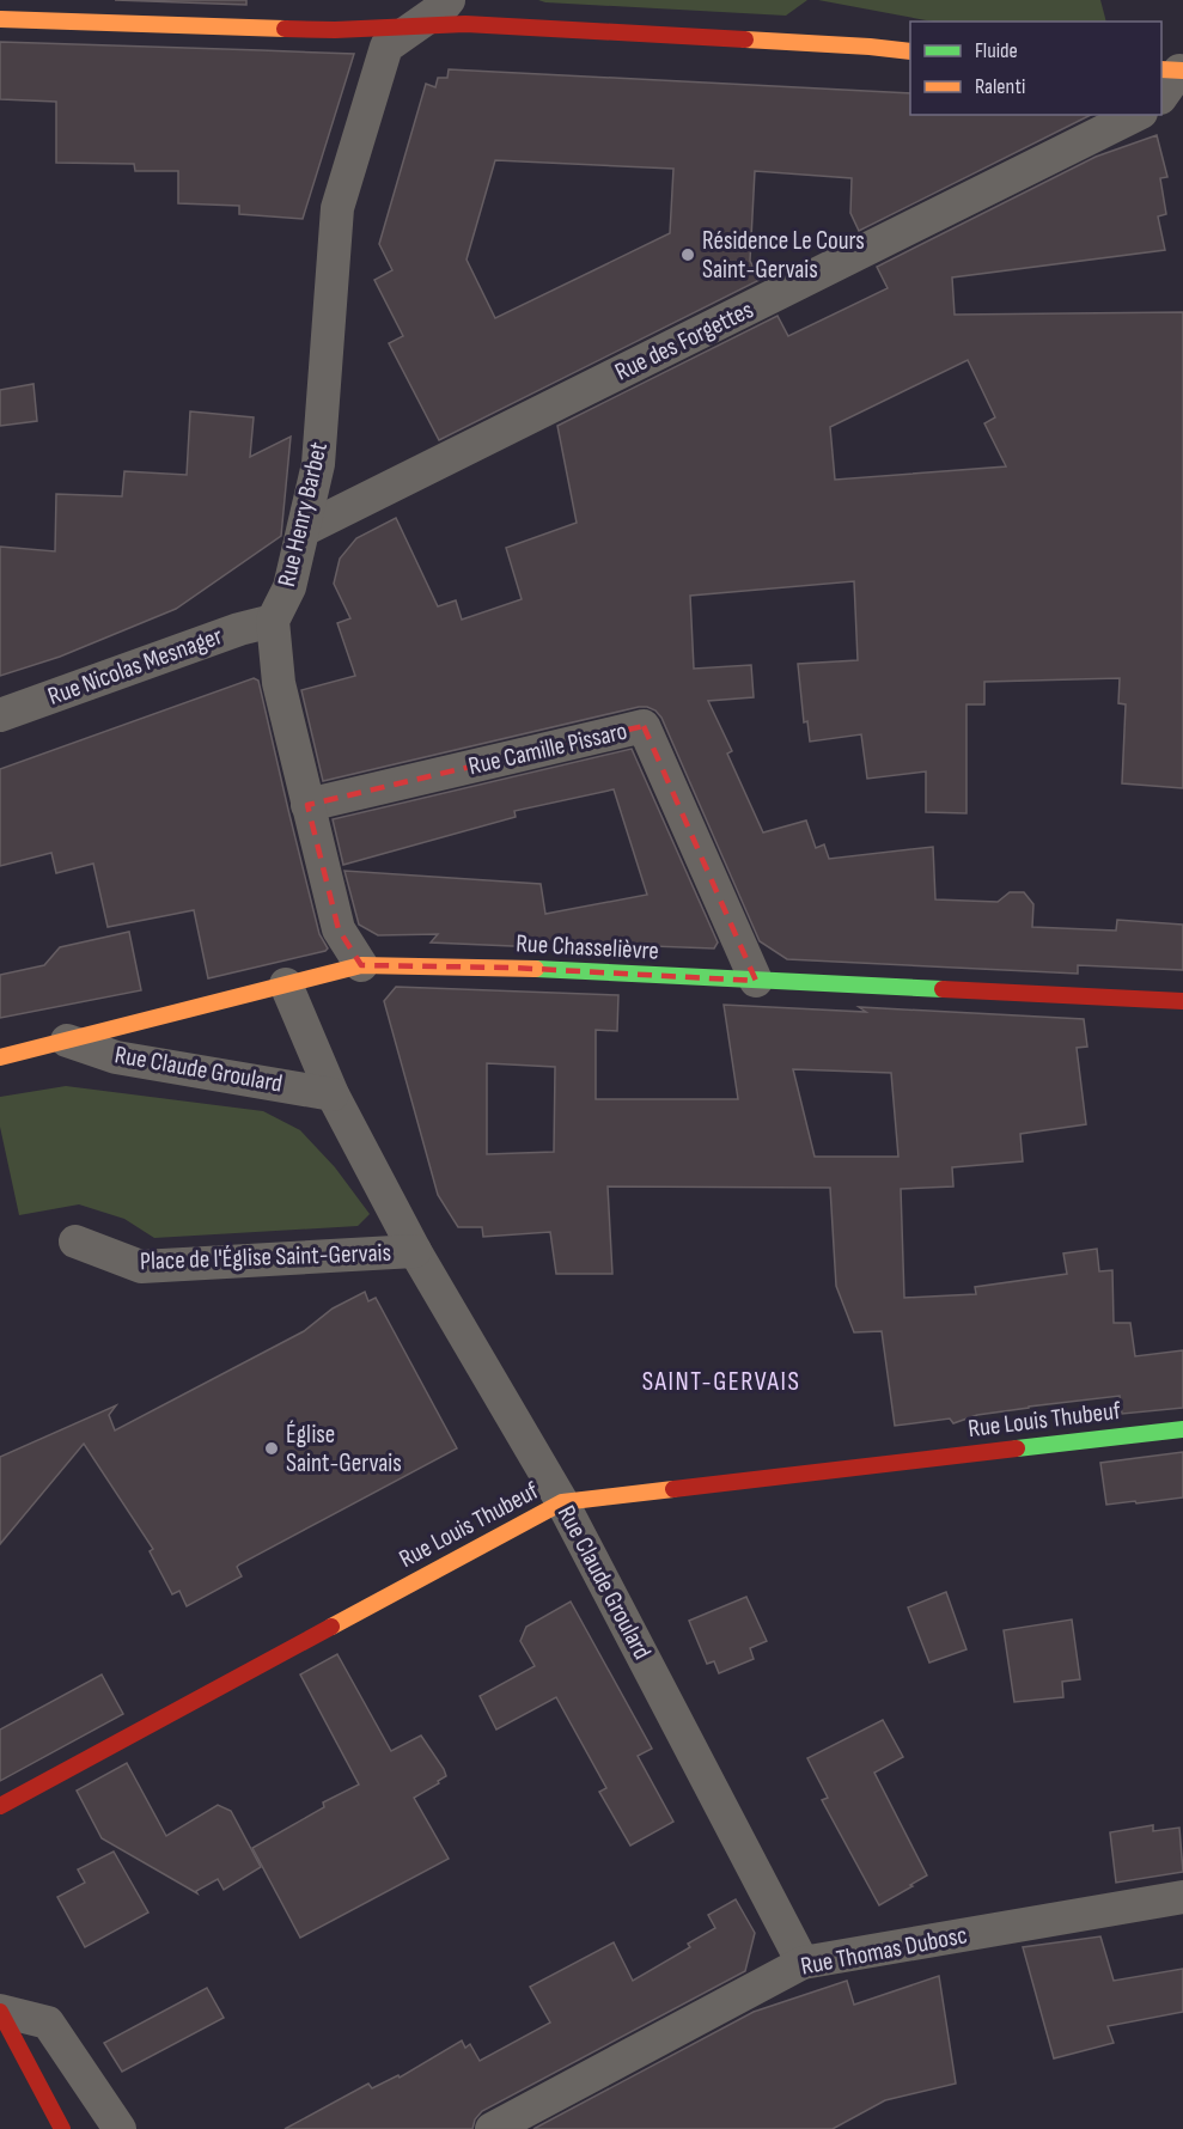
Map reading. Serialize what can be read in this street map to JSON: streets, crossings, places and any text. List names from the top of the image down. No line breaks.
{"streets":{"street":["Rue des Forgettes","Rue Henry Barbet","Rue Nicolas Mesnager","Rue Camille Pissaro","Rue Chasselièvre","Rue Claude Groulard","Place de l'Église Saint-Gervais","Rue Louis Thubeuf","Rue Thomas Dubosc"]},"crossings":[["Rue des Forgettes","Rue Henry Barbet"],["Rue Henry Barbet","Rue Nicolas Mesnager"],["Rue Henry Barbet","Rue Camille Pissaro"],["Rue Henry Barbet","Rue Chasselièvre"],["Rue Camille Pissaro","Rue Chasselièvre"],["Rue Chasselièvre","Rue Claude Groulard"],["Rue Claude Groulard","Place de l'Église Saint-Gervais"],["Rue Claude Groulard","Rue Louis Thubeuf"],["Rue Claude Groulard","Rue Thomas Dubosc"]],"districts":["SAINT-GERVAIS"],"places":["Résidence Le Cours Saint-Gervais","Église Saint-Gervais"],"legend":["Fluide","Ralenti"]}
